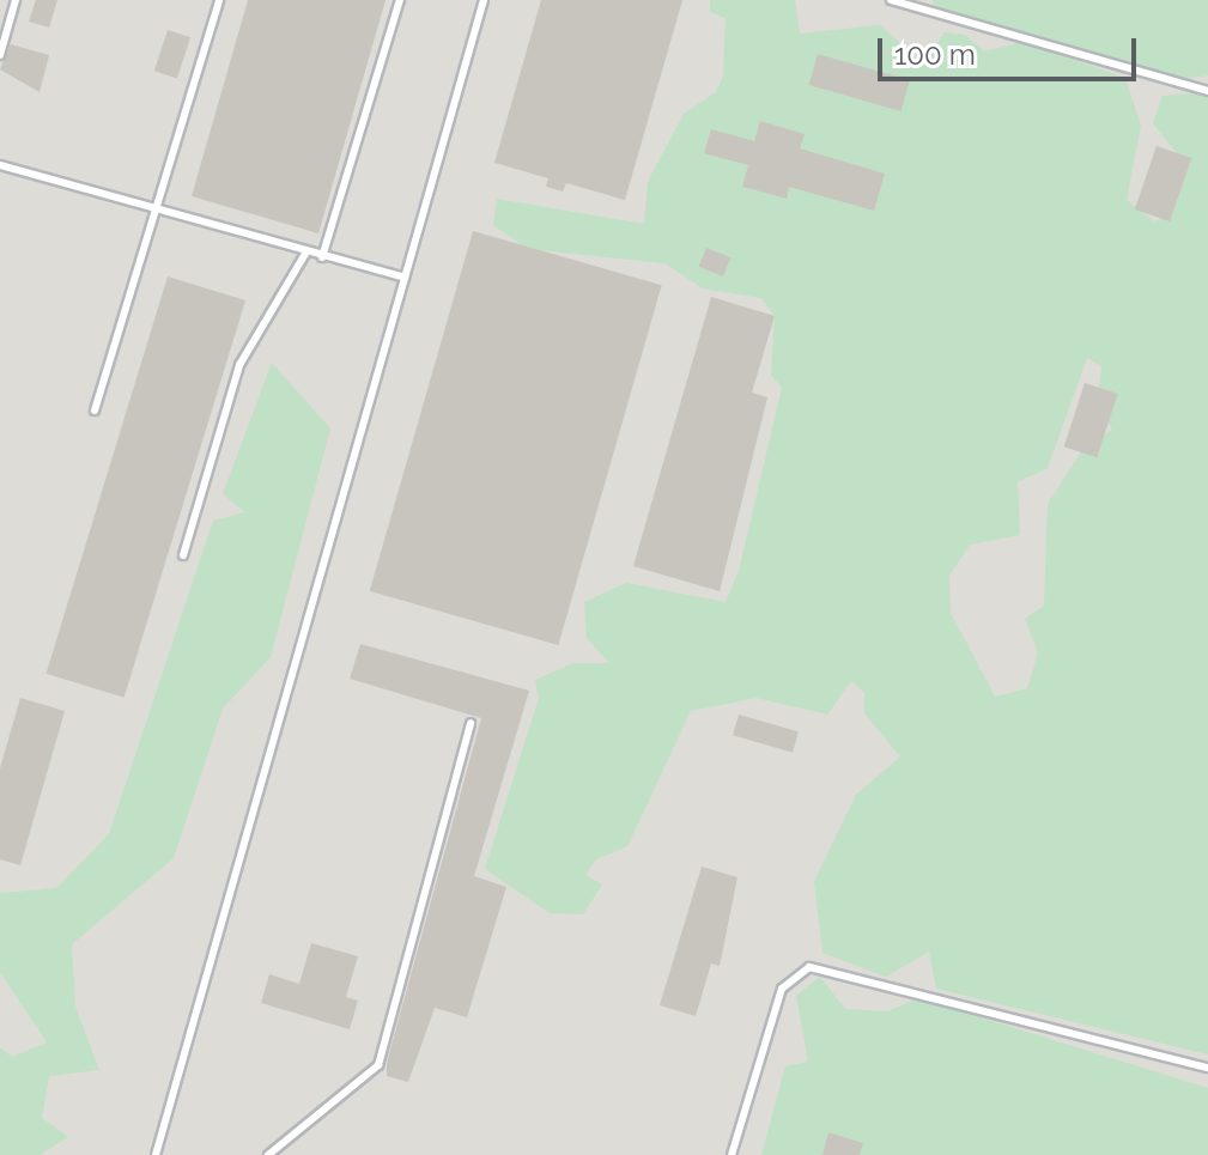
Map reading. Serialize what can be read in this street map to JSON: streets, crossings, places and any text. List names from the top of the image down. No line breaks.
{"scale_bar":"100 m"}
